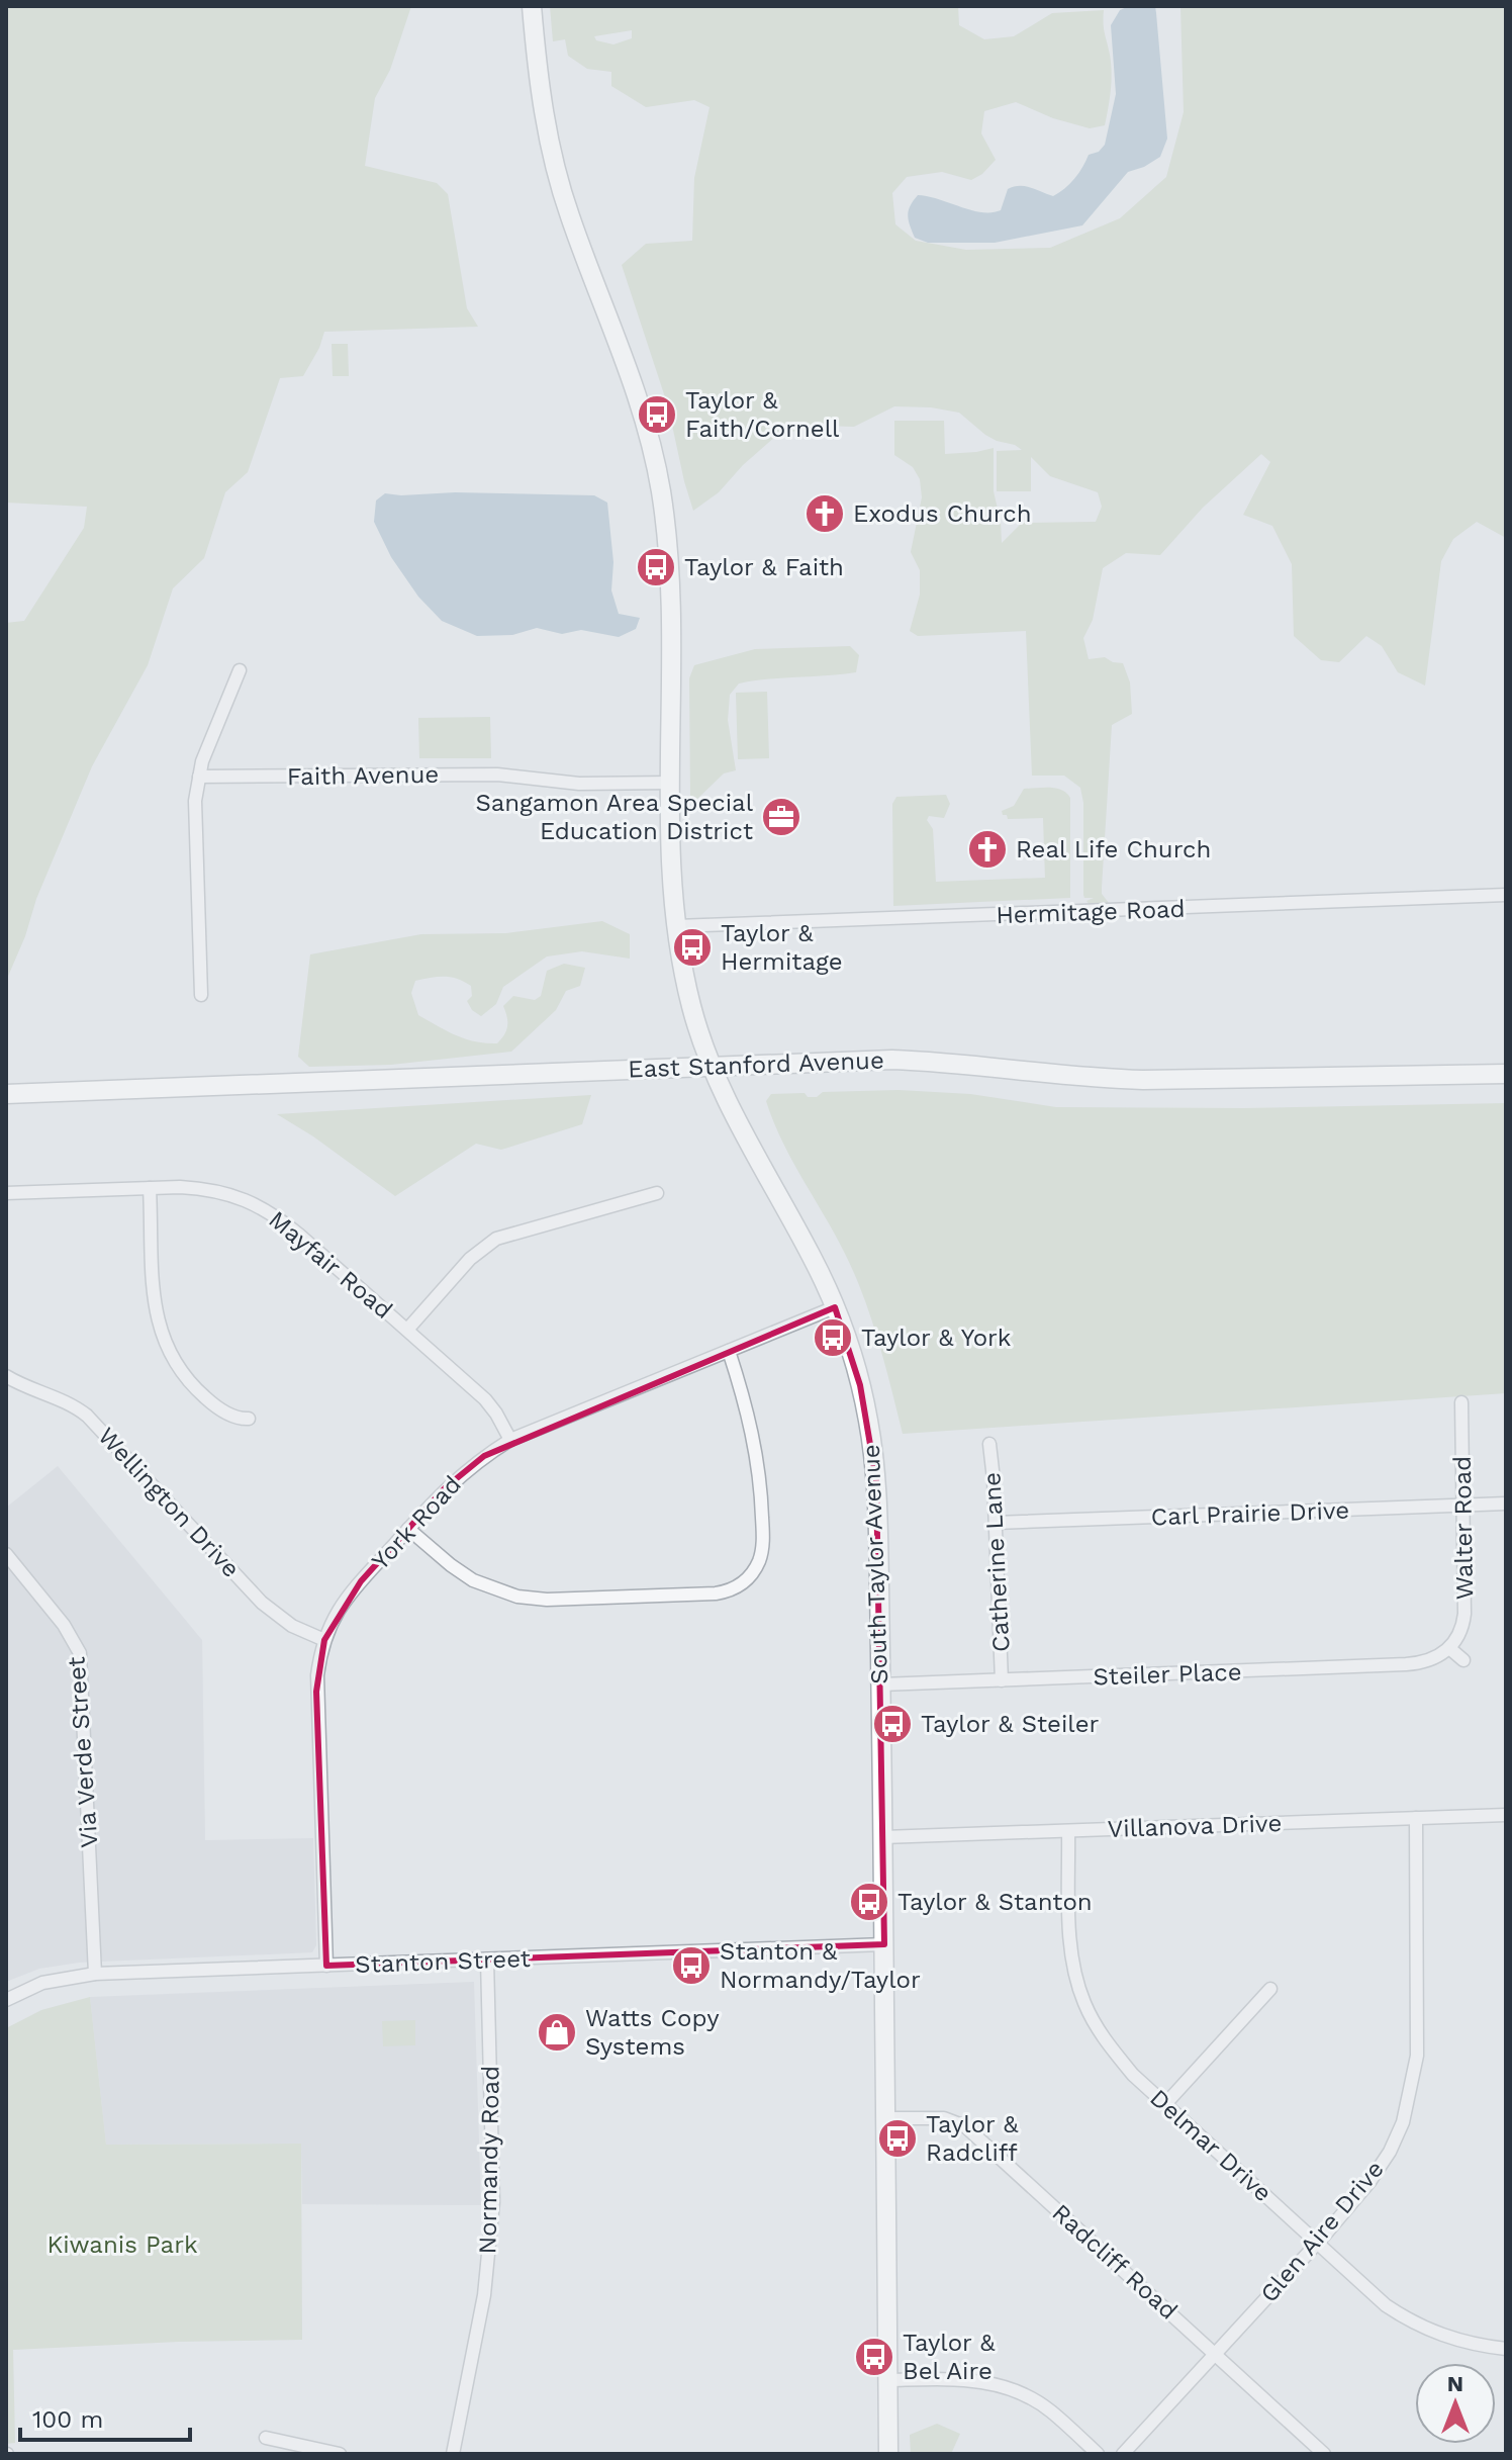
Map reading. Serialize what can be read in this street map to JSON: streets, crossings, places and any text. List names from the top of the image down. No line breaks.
{"streets":{"street":["Faith Avenue","Hermitage Road","East Stanford Avenue","Mayfair Road","Wellington Drive","Carl Prairie Drive","York Road","Walter Road","Catherine Lane","South Taylor Avenue","Steiler Place","Via Verde Street","Villanova Drive","Stanton Street","Delmar Drive","Normandy Road","Glen Aire Drive","Radcliff Road"]},"crossings":[["Faith Avenue","South Taylor Avenue"],["Hermitage Road","South Taylor Avenue"],["East Stanford Avenue","South Taylor Avenue"],["Mayfair Road","York Road"],["Wellington Drive","York Road"],["Carl Prairie Drive","Walter Road"],["Carl Prairie Drive","Catherine Lane"],["York Road","South Taylor Avenue"],["York Road","Stanton Street"],["Walter Road","Steiler Place"],["Catherine Lane","Steiler Place"],["South Taylor Avenue","Steiler Place"],["South Taylor Avenue","Villanova Drive"],["South Taylor Avenue","Stanton Street"],["South Taylor Avenue","Radcliff Road"],["Via Verde Street","Stanton Street"],["Villanova Drive","Delmar Drive"],["Villanova Drive","Glen Aire Drive"],["Stanton Street","Normandy Road"],["Delmar Drive","Glen Aire Drive"],["Glen Aire Drive","Radcliff Road"]],"parks":["Kiwanis Park"],"places":{"bus stop":["Taylor & Faith/Cornell","Taylor & Faith","Taylor & Hermitage","Taylor & York","Taylor & Steiler","Taylor & Stanton","Stanton & Normandy/Taylor","Taylor & Radcliff","Taylor & Bel Aire"],"church":["Exodus Church","Real Life Church"],"office":["Sangamon Area Special Education District"],"shop":["Watts Copy Systems"]},"scale_bar":"100 m","north":"top"}
